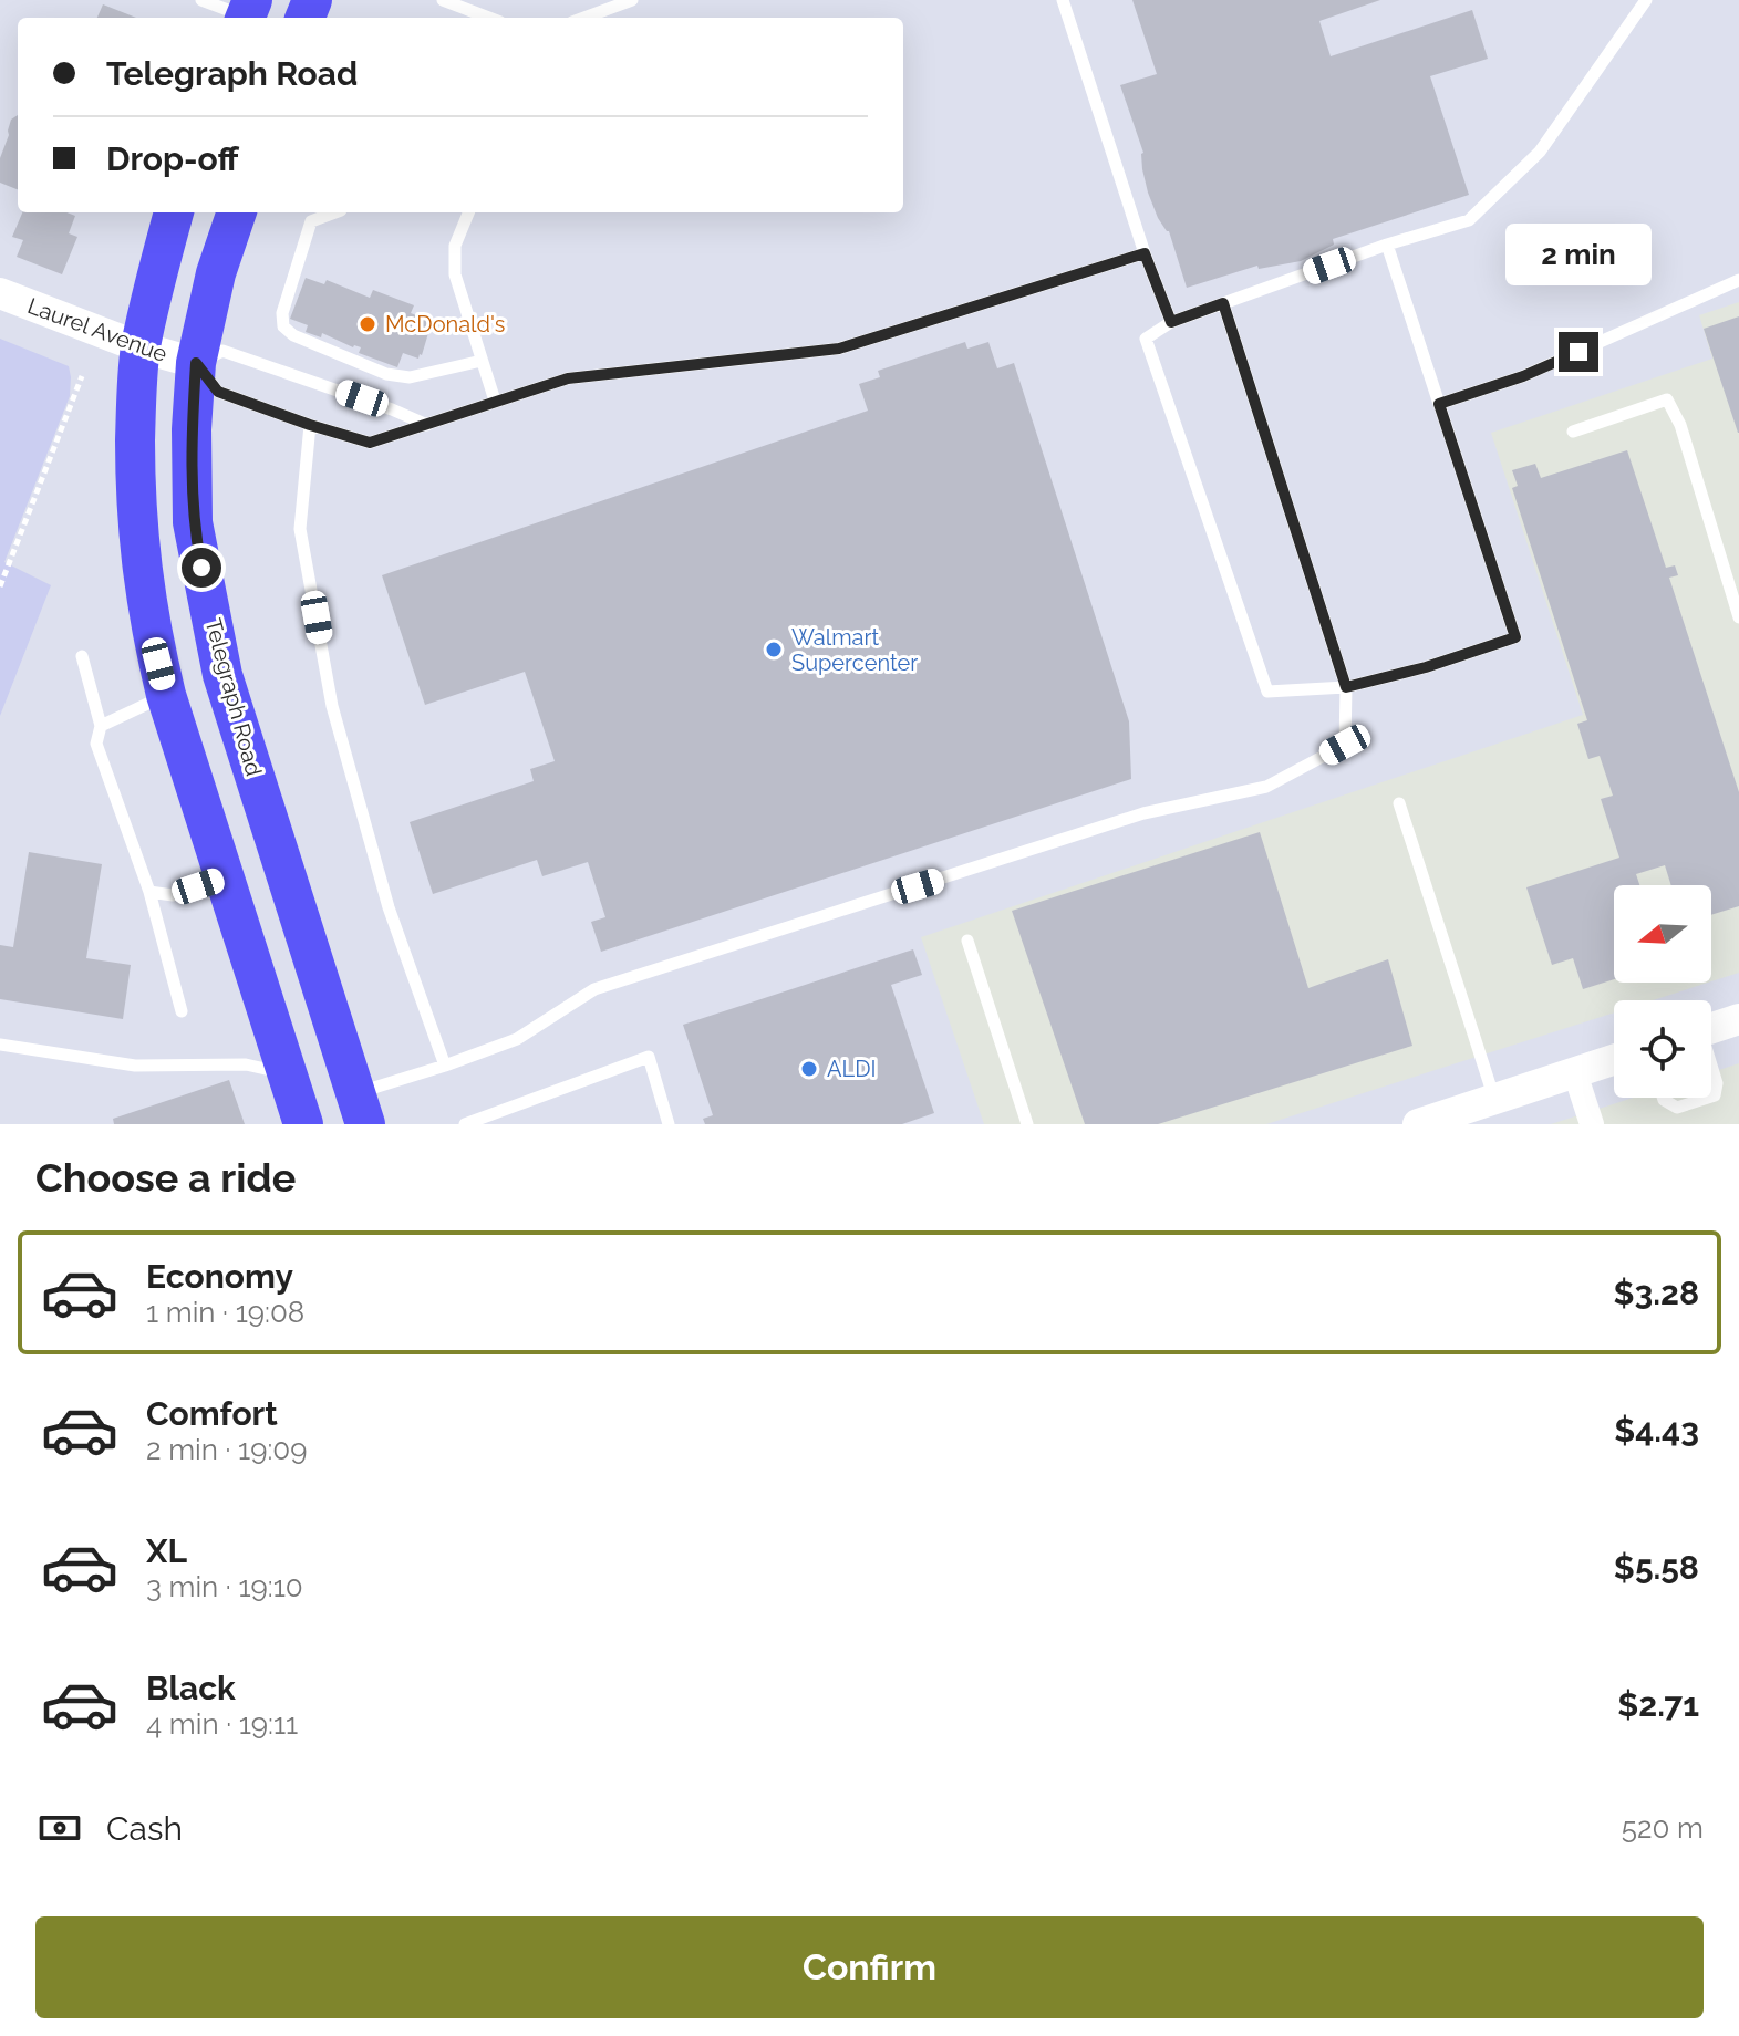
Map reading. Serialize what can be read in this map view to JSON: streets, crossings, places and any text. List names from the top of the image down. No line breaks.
{"streets":{"main road":["Telegraph Road"],"street":["Laurel Avenue"]},"crossings":[["Laurel Avenue","Telegraph Road"]],"places":["McDonald's","Walmart Supercenter","ALDI"],"north":"left","page":{"banner":["Telegraph Road","Drop-off"],"bubble":"2 min","heading":"Choose a ride","list":[{"name":"Economy","note":"1 min · 19:08","value":"$3.28"},{"name":"Comfort","note":"2 min · 19:09","value":"$4.43"},{"name":"XL","note":"3 min · 19:10","value":"$5.58"},{"name":"Black","note":"4 min · 19:11","value":"$2.71"}],"pay":["Cash","520 m"],"buttons":"Confirm"}}
